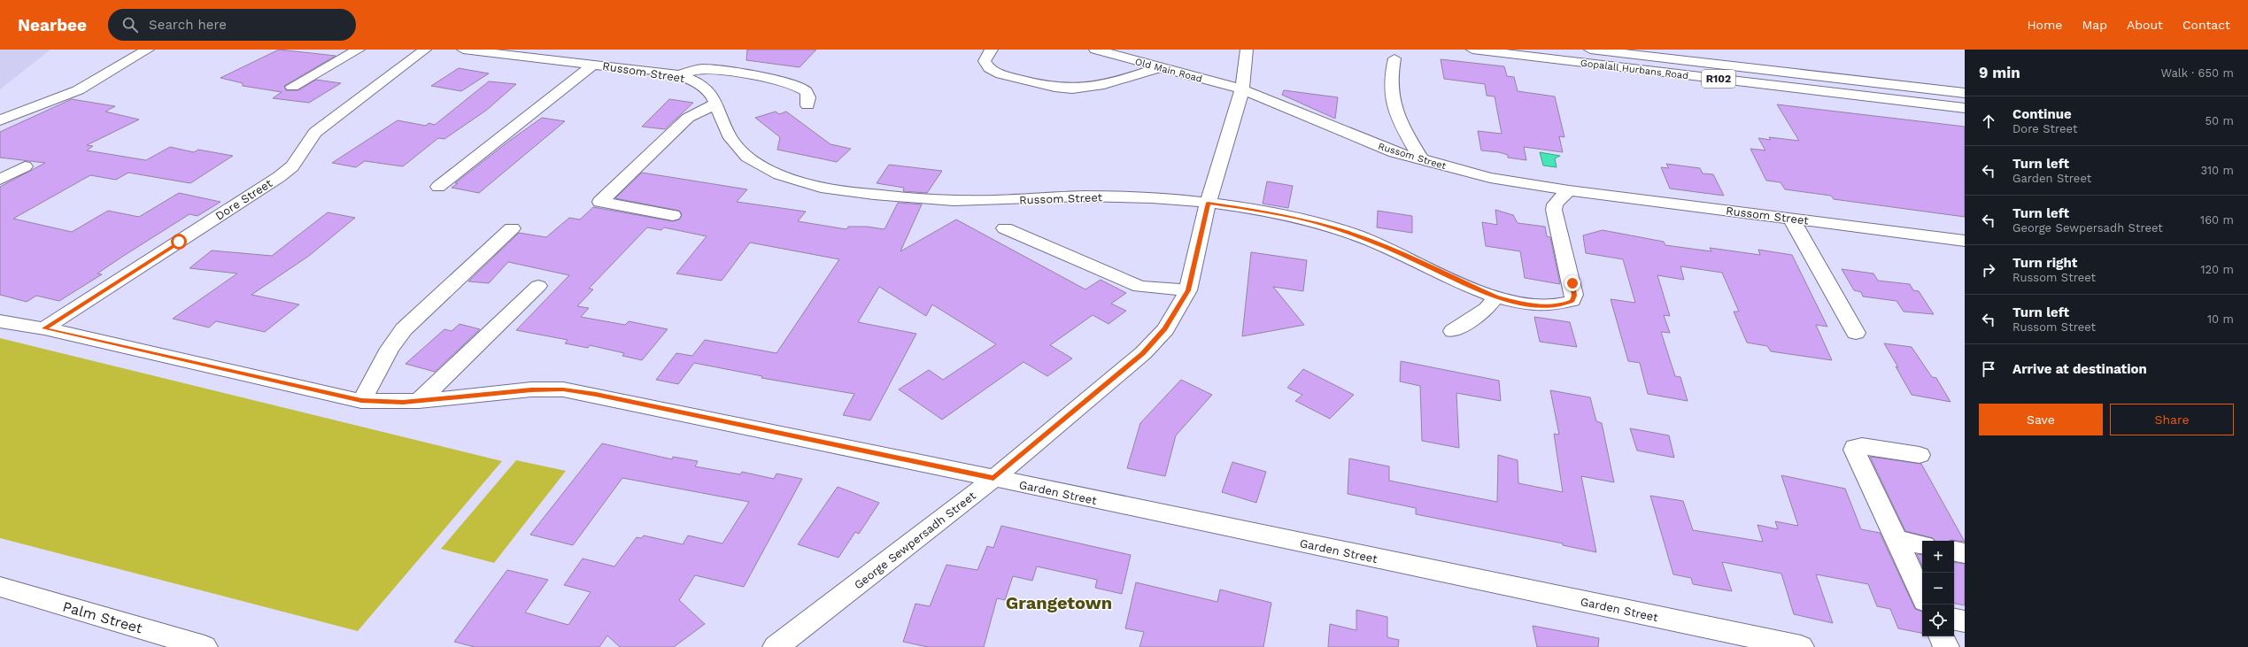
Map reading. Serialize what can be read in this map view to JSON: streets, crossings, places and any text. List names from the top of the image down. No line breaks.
{"streets":{"street":["Gopalall Hurbans Road","Old Main Road","Russom Street","R102","Dore Street","Garden Street","George Sewpersadh Street","Palm Street"]},"crossings":[["Old Main Road","Russom Street"],["Old Main Road","George Sewpersadh Street"],["Russom Street","George Sewpersadh Street"],["Dore Street","Garden Street"],["Garden Street","George Sewpersadh Street"]],"districts":["Grangetown"],"page":{"header":"Nearbee","search":"Search here","nav":["Home","Map","About","Contact"],"heading":["9 min","Walk · 650 m"],"list":[["Continue","Dore Street","50 m"],["Turn left","Garden Street","310 m"],["Turn left","George Sewpersadh Street","160 m"],["Turn right","Russom Street","120 m"],["Turn left","Russom Street","10 m"],"Arrive at destination"],"buttons":["Save","Share"],"map_buttons":["+","−"]}}
